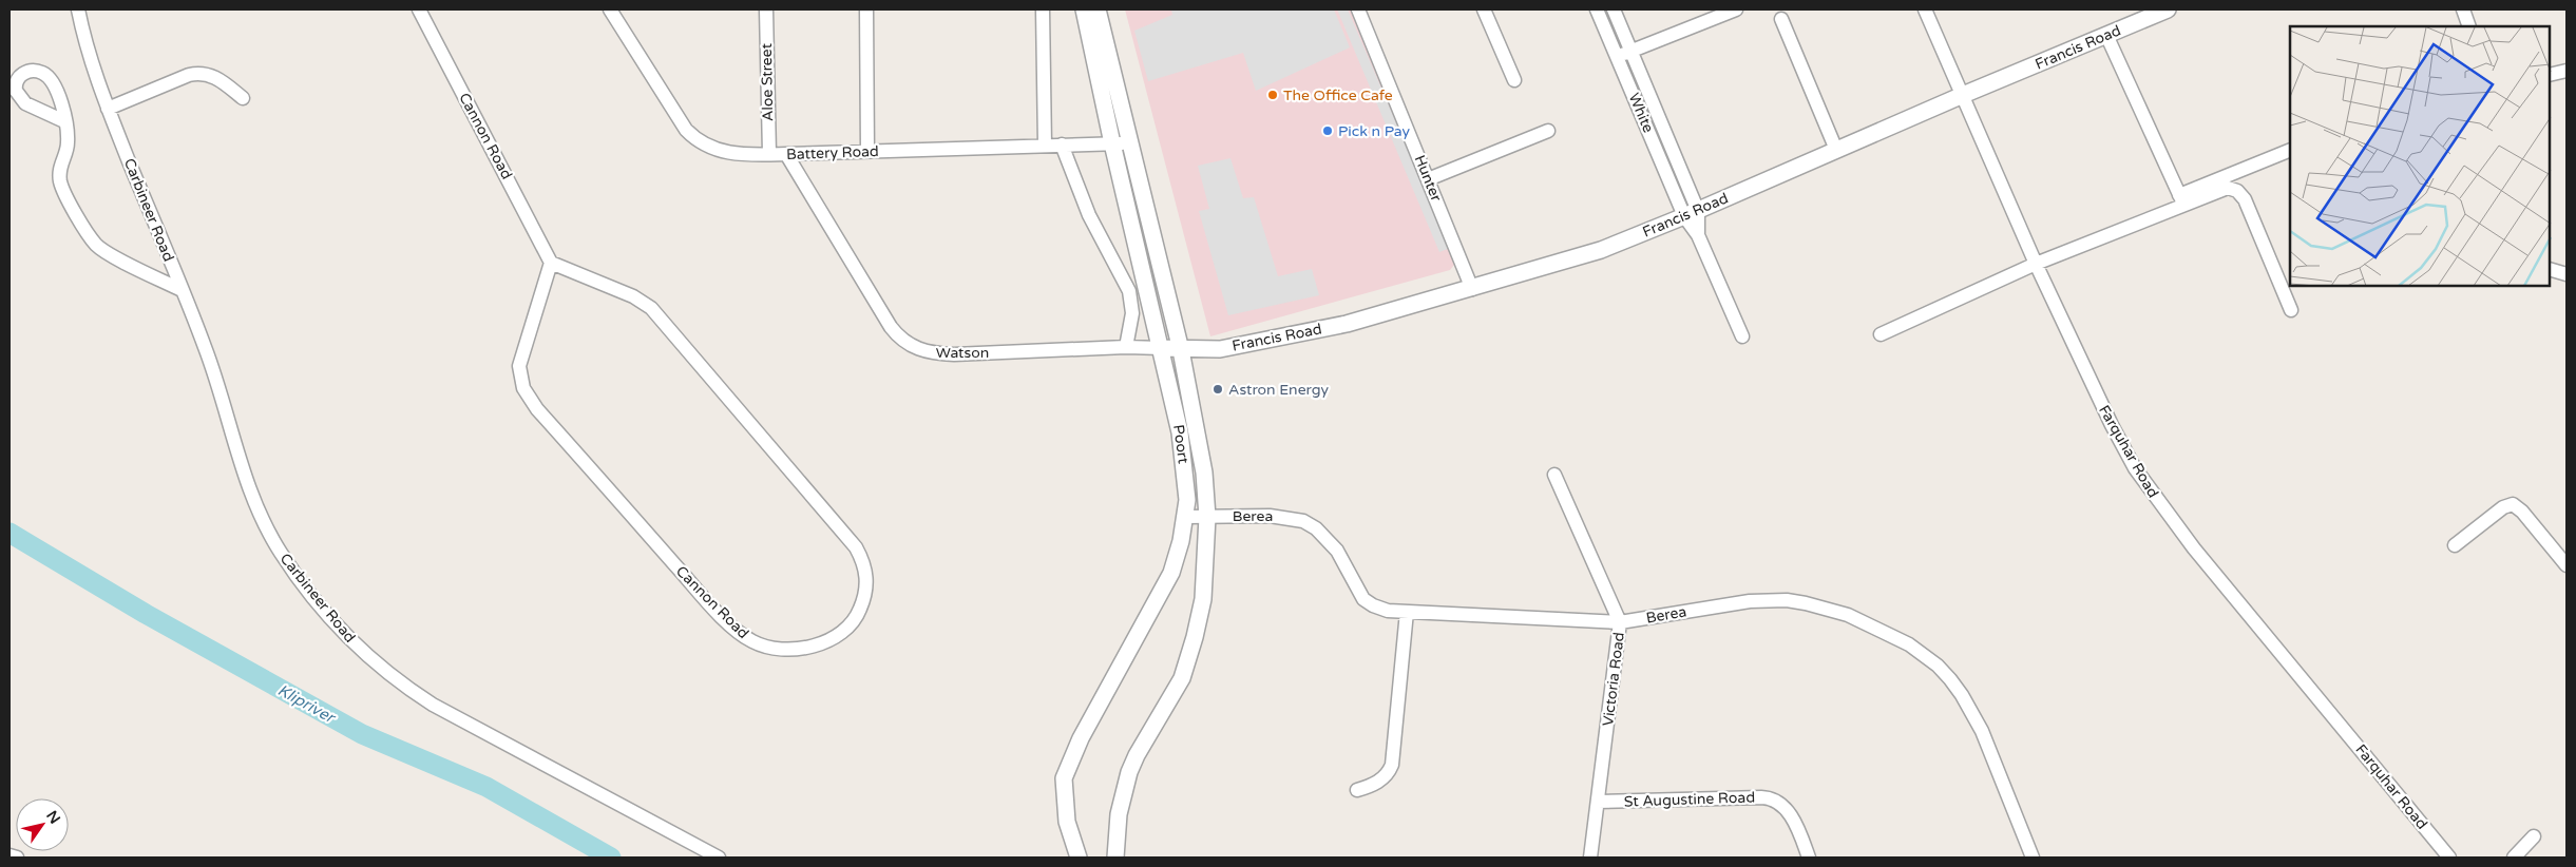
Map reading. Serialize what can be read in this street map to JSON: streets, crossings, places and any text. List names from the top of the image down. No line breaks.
{"streets":{"street":["Francis Road","Aloe Street","White","Cannon Road","Battery Road","Hunter","Carbineer Road","Watson","Poort","Farquhar Road","Berea","Victoria Road","St Augustine Road"]},"crossings":[["Francis Road","White"],["Francis Road","Hunter"],["Francis Road","Watson"],["Francis Road","Poort"],["Francis Road","Farquhar Road"],["Aloe Street","Battery Road"],["Battery Road","Watson"],["Battery Road","Poort"],["Watson","Poort"],["Poort","Berea"],["Berea","Victoria Road"],["Victoria Road","St Augustine Road"]],"water":["Klipriver"],"places":["The Office Cafe","Pick n Pay","Astron Energy"],"north":"top right"}
